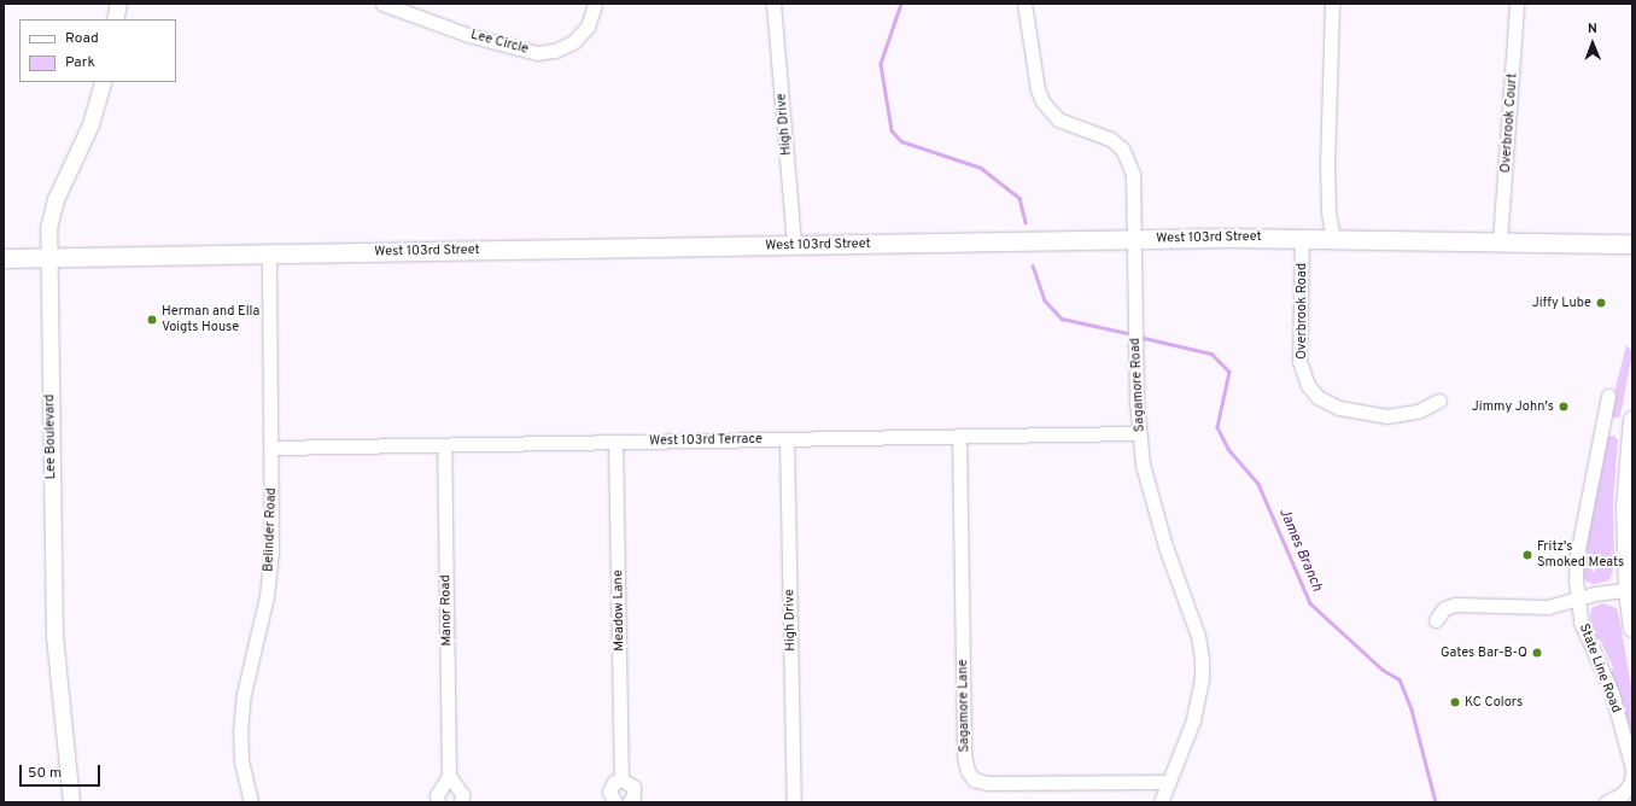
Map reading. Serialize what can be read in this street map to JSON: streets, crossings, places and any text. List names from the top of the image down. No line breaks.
{"streets":{"main road":["West 103rd Street"],"street":["Lee Circle","Overbrook Court","High Drive","Overbrook Road","Sagamore Road","Lee Boulevard","West 103rd Terrace","Belinder Road","Manor Road","Meadow Lane","State Line Road","Sagamore Lane"]},"crossings":[["Overbrook Court","West 103rd Street"],["High Drive","West 103rd Street"],["High Drive","West 103rd Terrace"],["West 103rd Street","Overbrook Road"],["West 103rd Street","Sagamore Road"],["West 103rd Street","Lee Boulevard"],["West 103rd Street","Belinder Road"],["Sagamore Road","West 103rd Terrace"],["Sagamore Road","Sagamore Lane"],["West 103rd Terrace","Belinder Road"],["West 103rd Terrace","Manor Road"],["West 103rd Terrace","Meadow Lane"],["West 103rd Terrace","Sagamore Lane"]],"water":["James Branch"],"places":["Jiffy Lube","Herman and Ella Voigts House","Jimmy John's","Fritz's Smoked Meats","Gates Bar-B-Q","KC Colors"],"legend":["Road","Park"],"scale_bar":"50 m","north":"top"}
